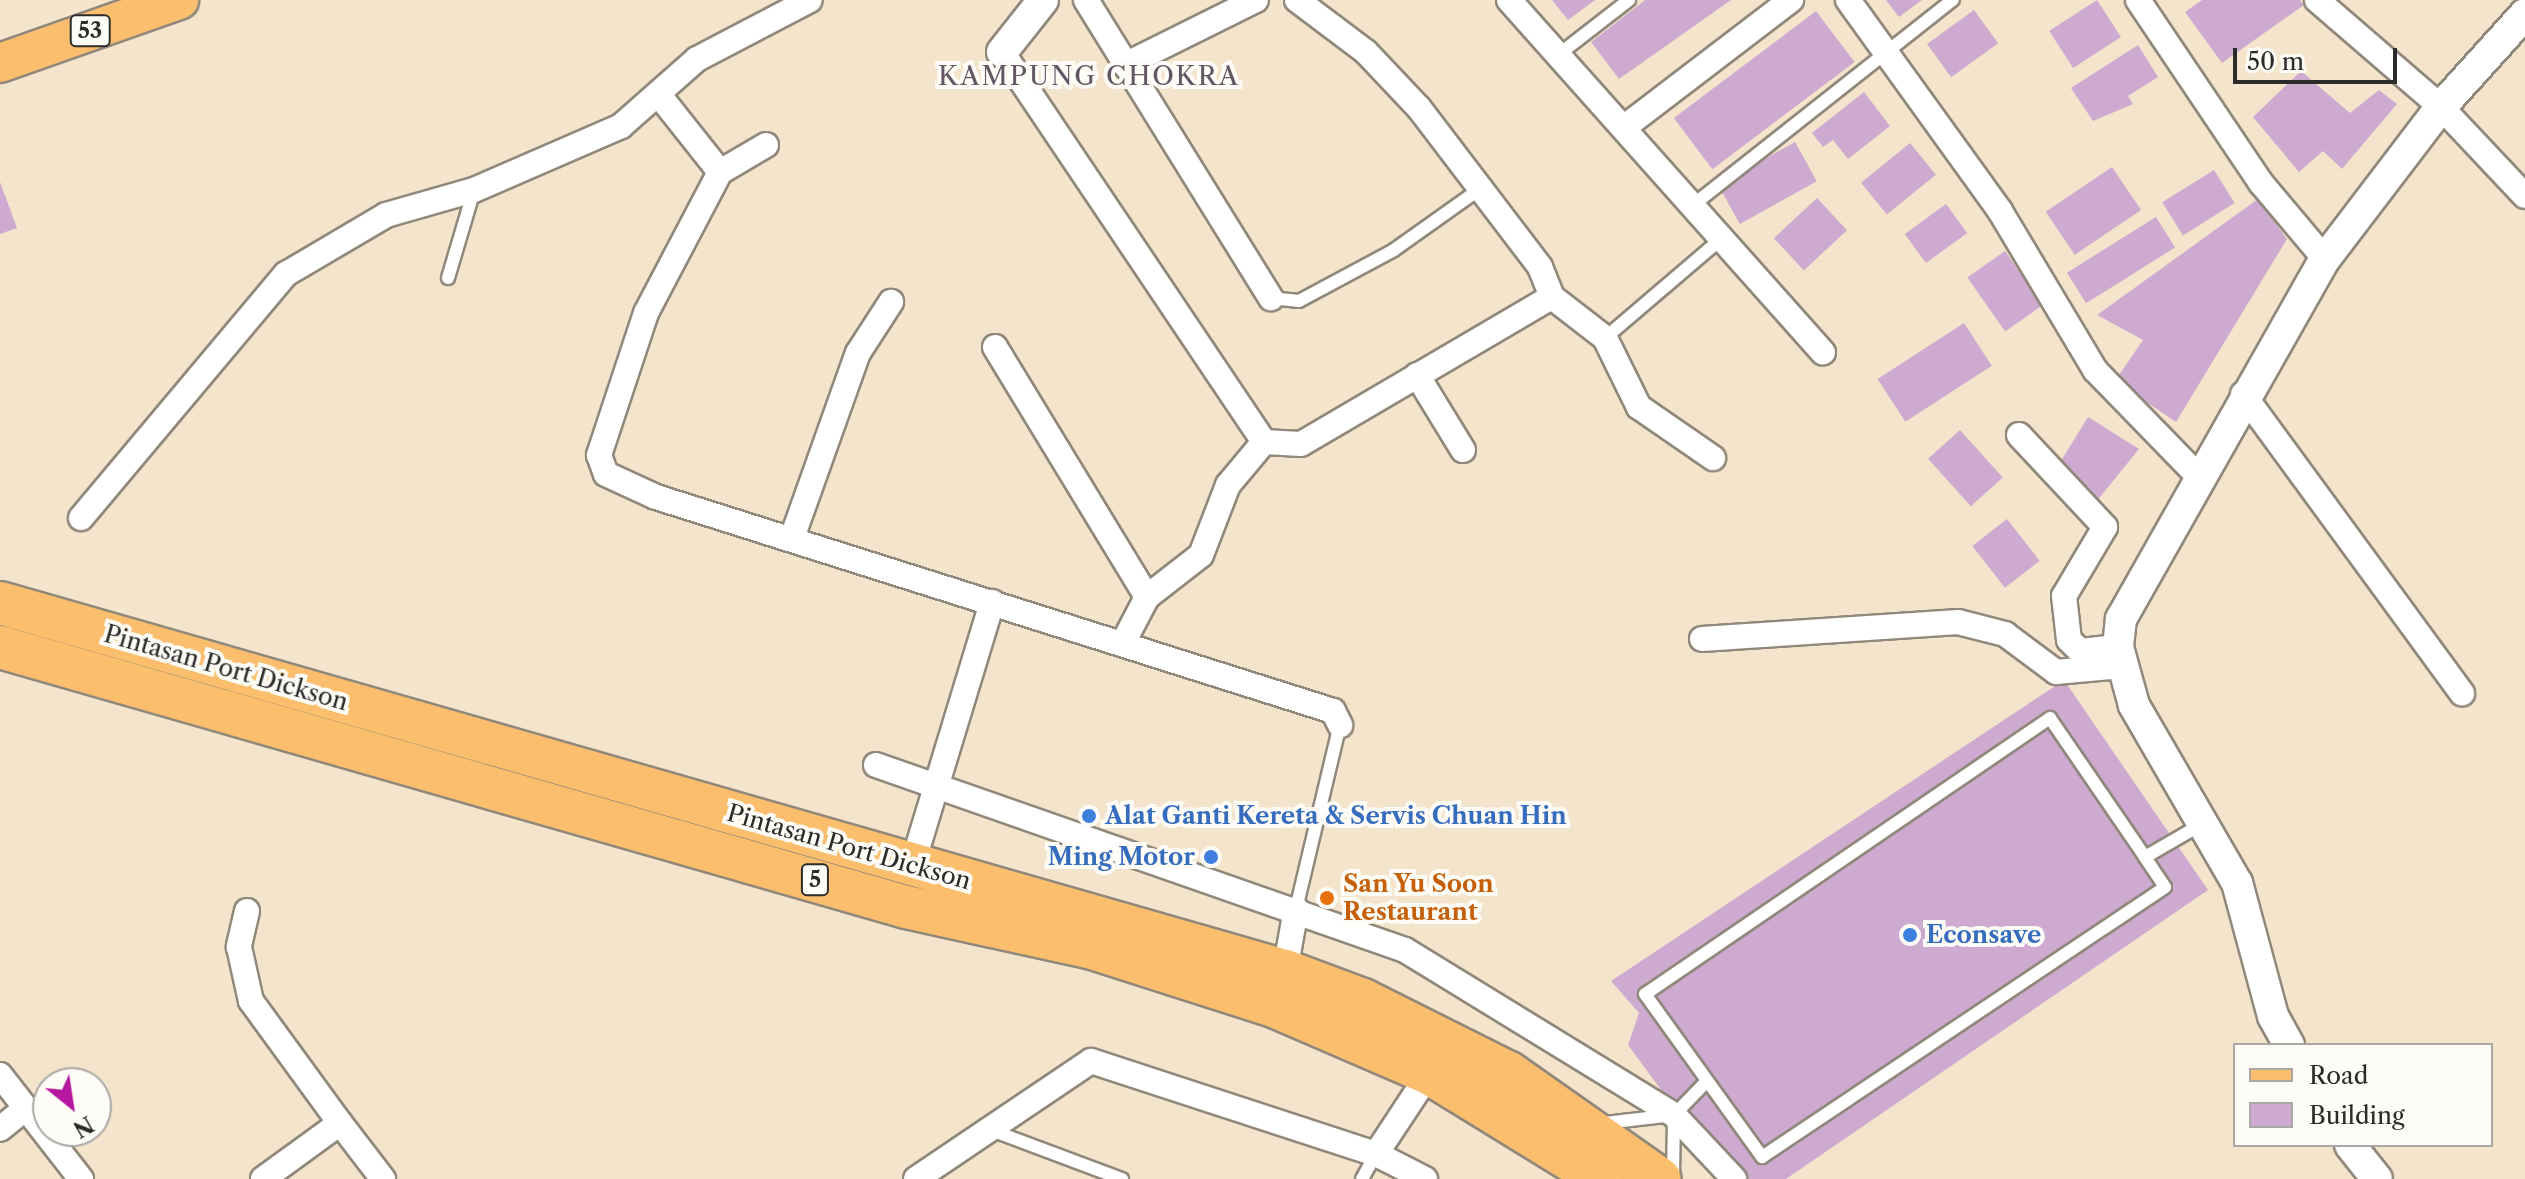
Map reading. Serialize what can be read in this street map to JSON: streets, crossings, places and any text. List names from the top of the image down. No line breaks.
{"streets":{"highway":["Pintasan Port Dickson","5"],"main road":["53"]},"districts":["KAMPUNG CHOKRA"],"places":["Alat Ganti Kereta & Servis Chuan Hin","Ming Motor","San Yu Soon Restaurant","Econsave"],"legend":["Road","Building"],"scale_bar":"50 m","north":"bottom right"}
